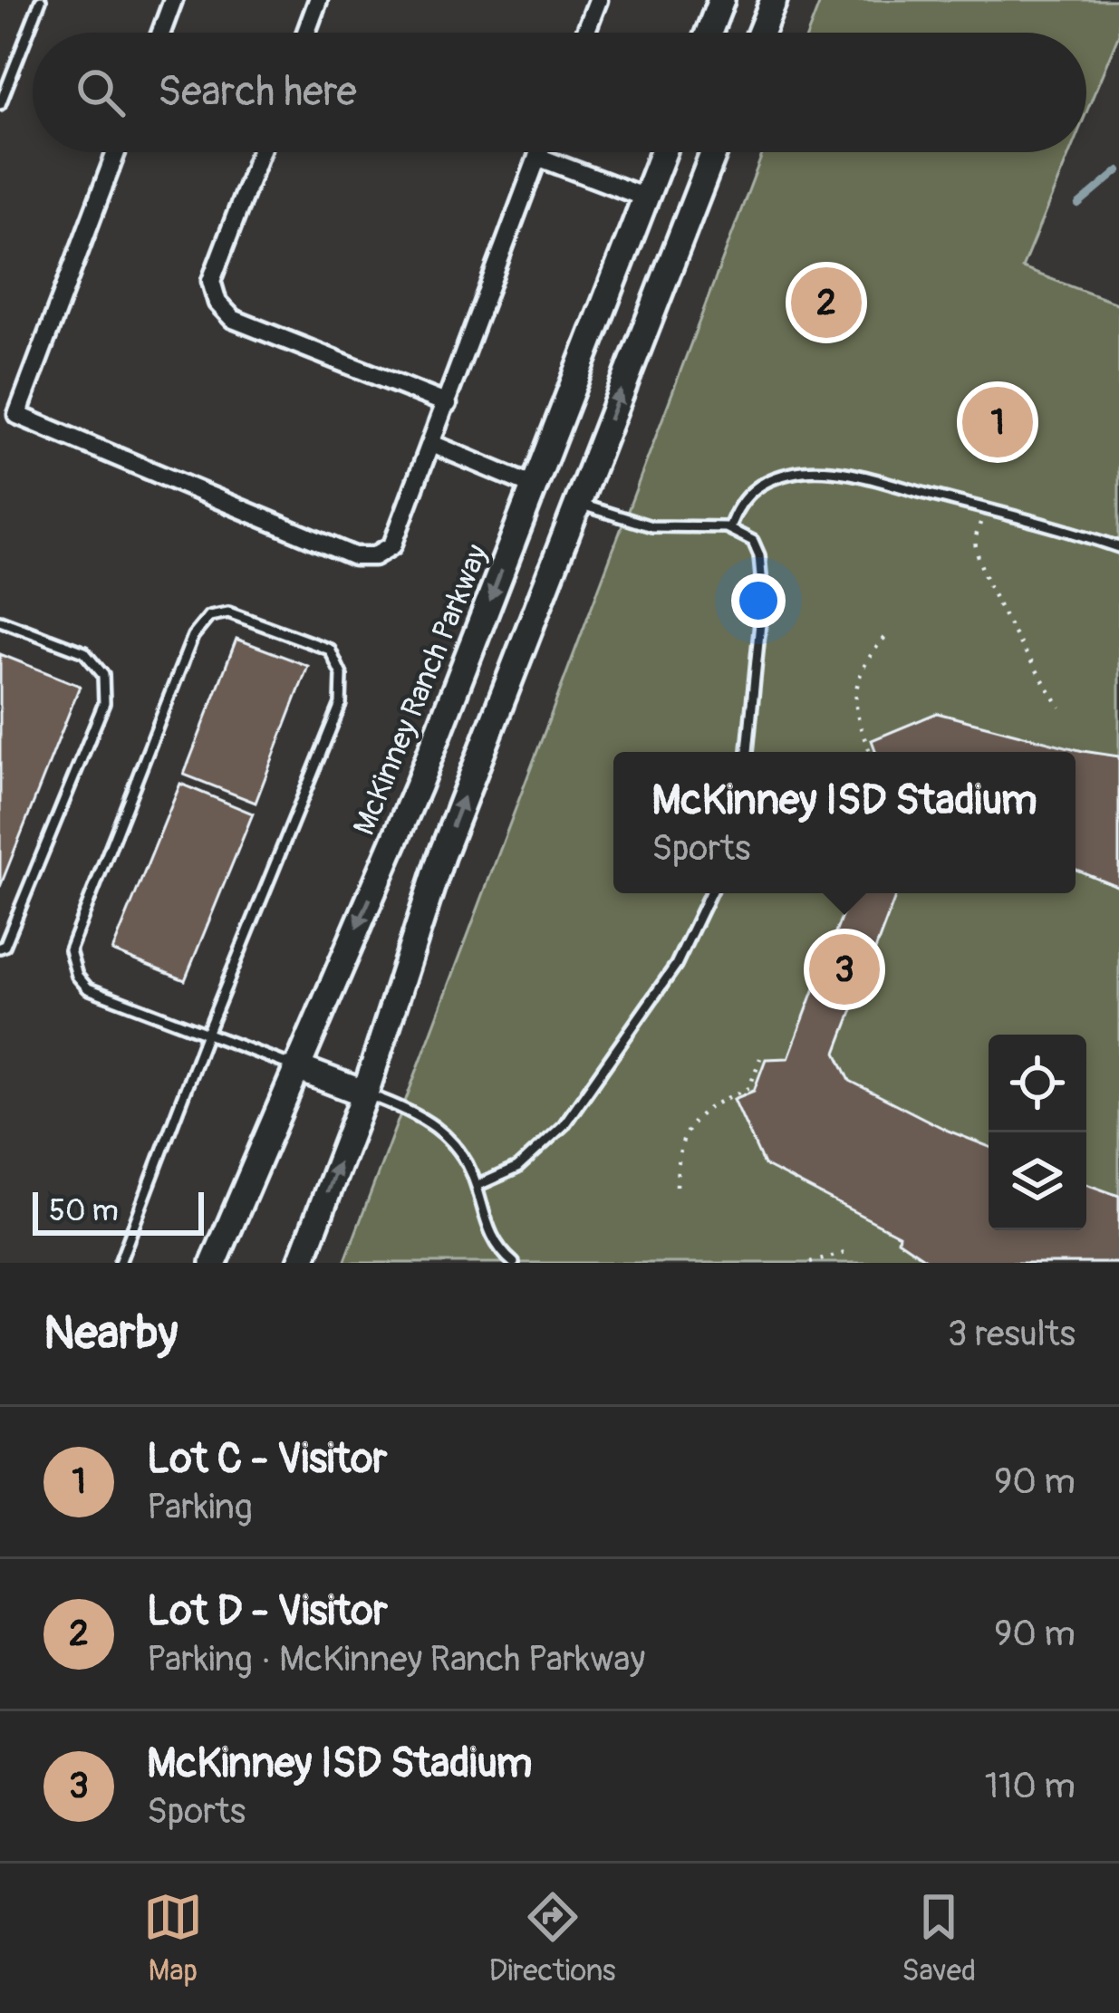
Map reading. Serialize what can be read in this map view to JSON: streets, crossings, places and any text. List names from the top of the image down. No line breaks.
{"streets":{"main road":["McKinney Ranch Parkway"]},"scale_bar":"50 m","page":{"search":"Search here","pins":["2","1","3"],"popup":["McKinney ISD Stadium","Sports"],"scale":"50 m","heading":["Nearby","3 results"],"list":[{"mark":"1","name":"Lot C - Visitor","note":"Parking","value":"90 m"},{"mark":"2","name":"Lot D - Visitor","note":"Parking · McKinney Ranch Parkway","value":"90 m"},{"mark":"3","name":"McKinney ISD Stadium","note":"Sports","value":"110 m"}],"nav":["Map","Directions","Saved"]}}
